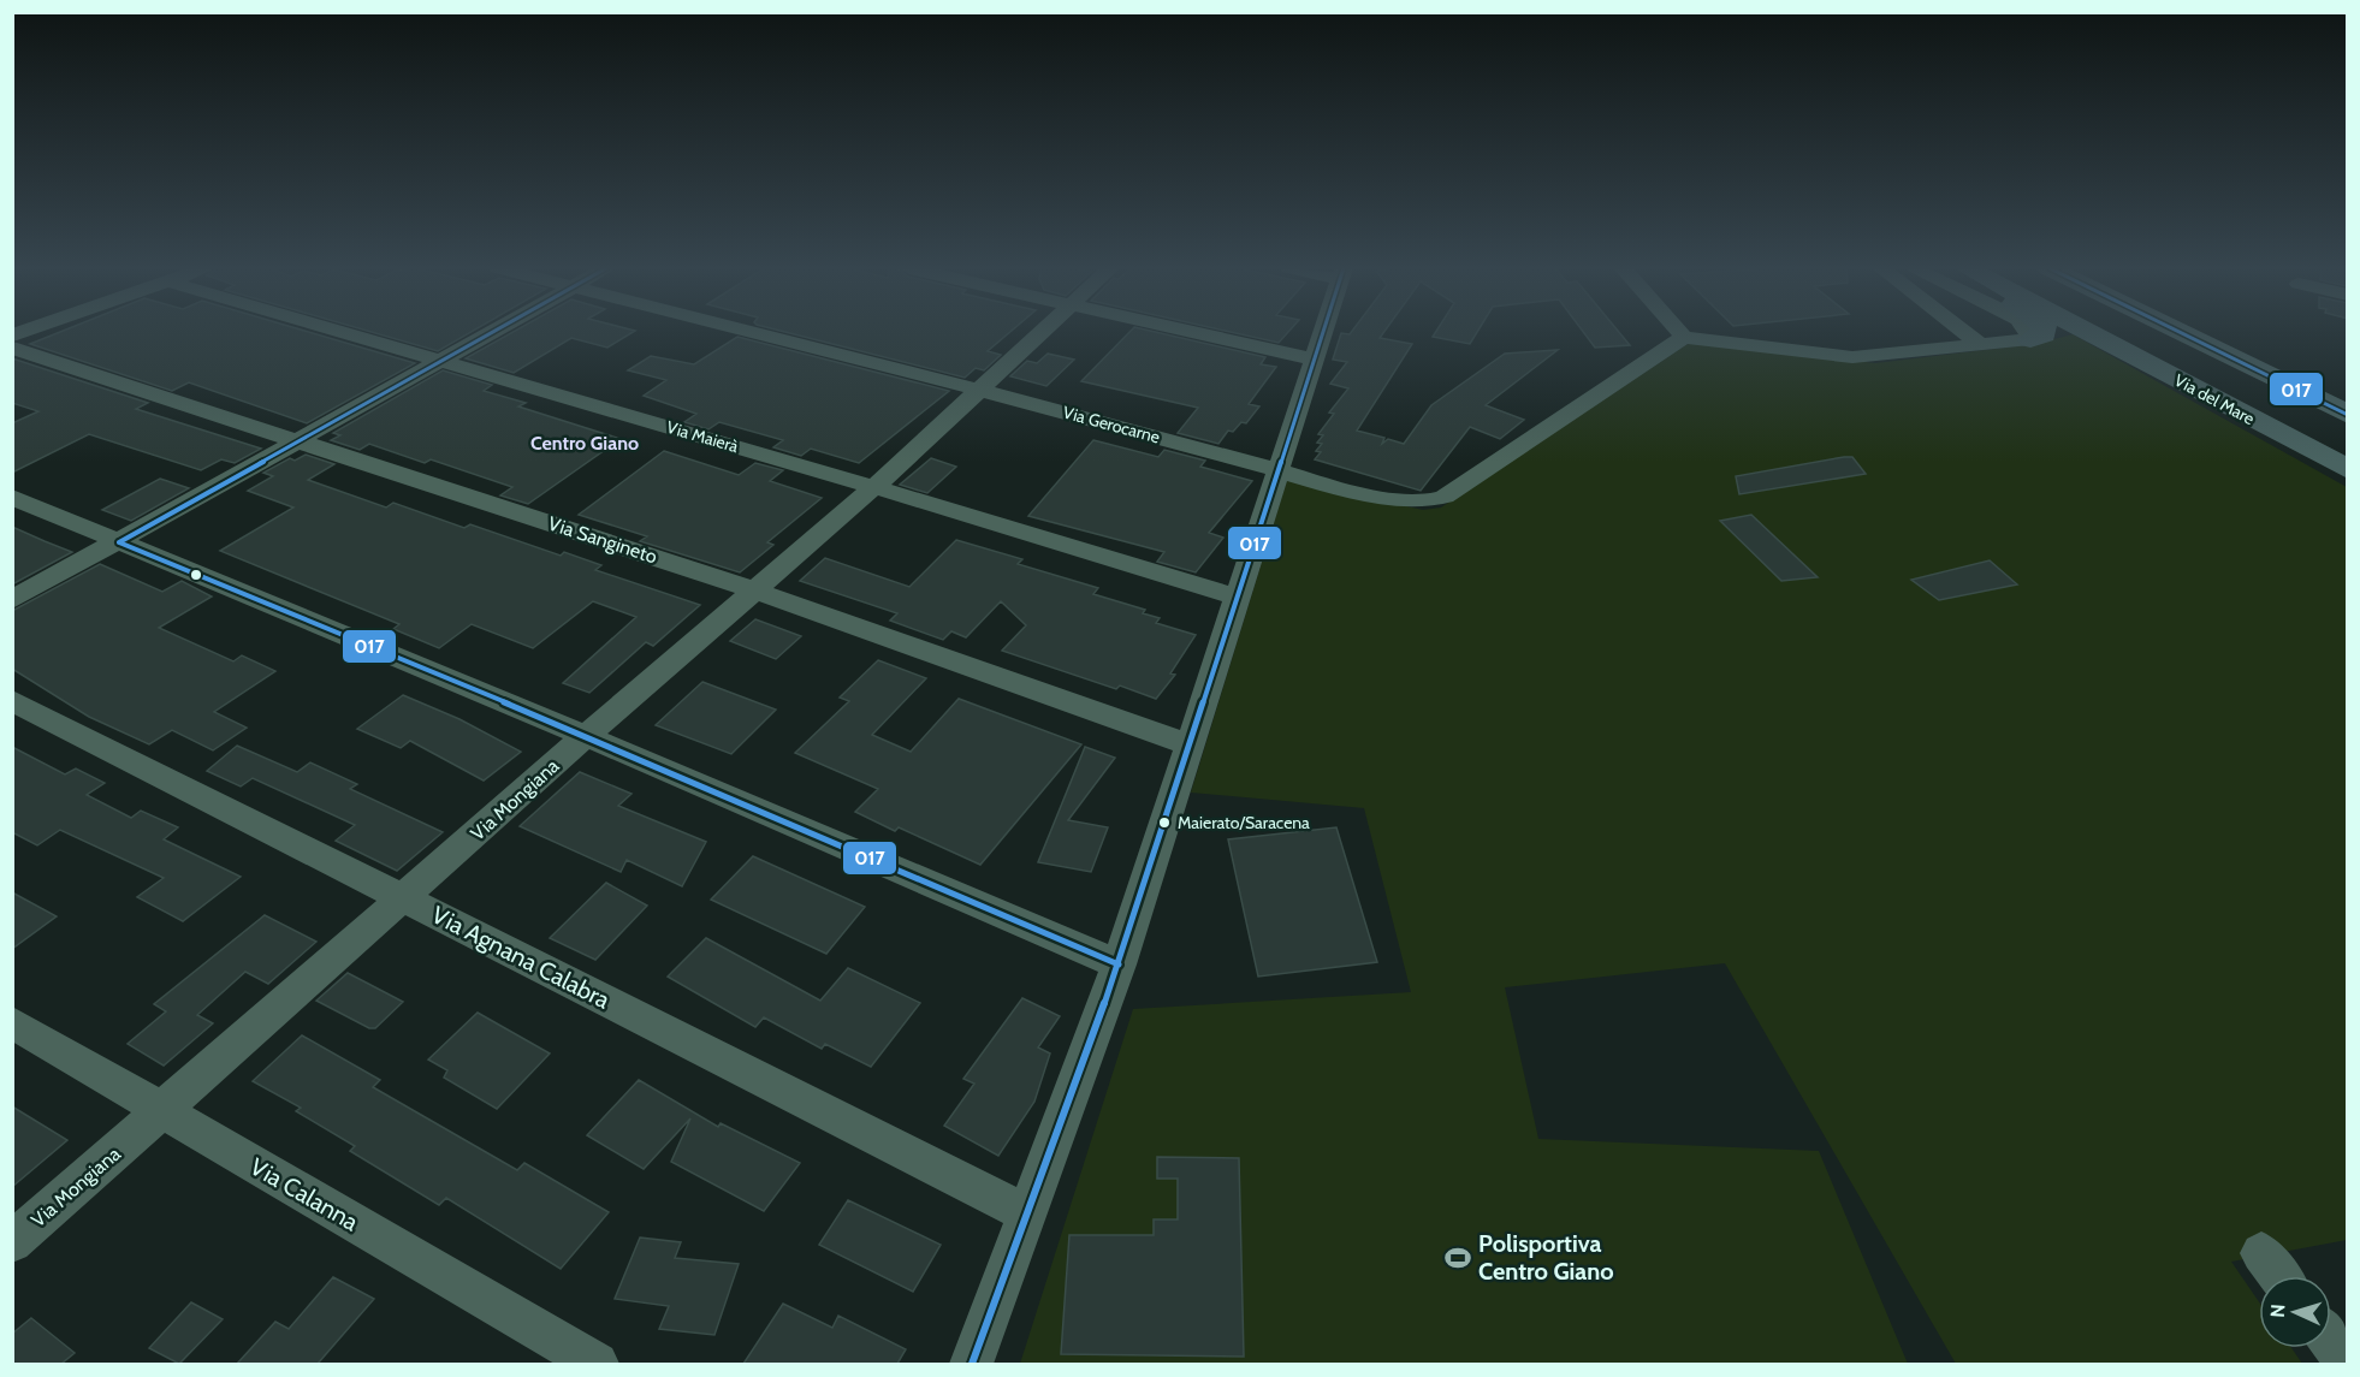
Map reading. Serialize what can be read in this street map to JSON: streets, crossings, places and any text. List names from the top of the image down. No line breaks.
{"streets":{"main road":["Via del Mare"],"street":["Via Gerocarne","Via Maierà","Via Sangineto","Via Mongiana","Via Agnana Calabra","Via Calanna"]},"crossings":[["Via Gerocarne","Via Mongiana"],["Via Maierà","Via Mongiana"],["Via Sangineto","Via Mongiana"],["Via Mongiana","Via Agnana Calabra"],["Via Mongiana","Via Calanna"]],"districts":["Centro Giano"],"places":{"other":["Maierato/Saracena"],"sports":["Polisportiva Centro Giano"]},"lines":["transit line 017"],"north":"left"}
